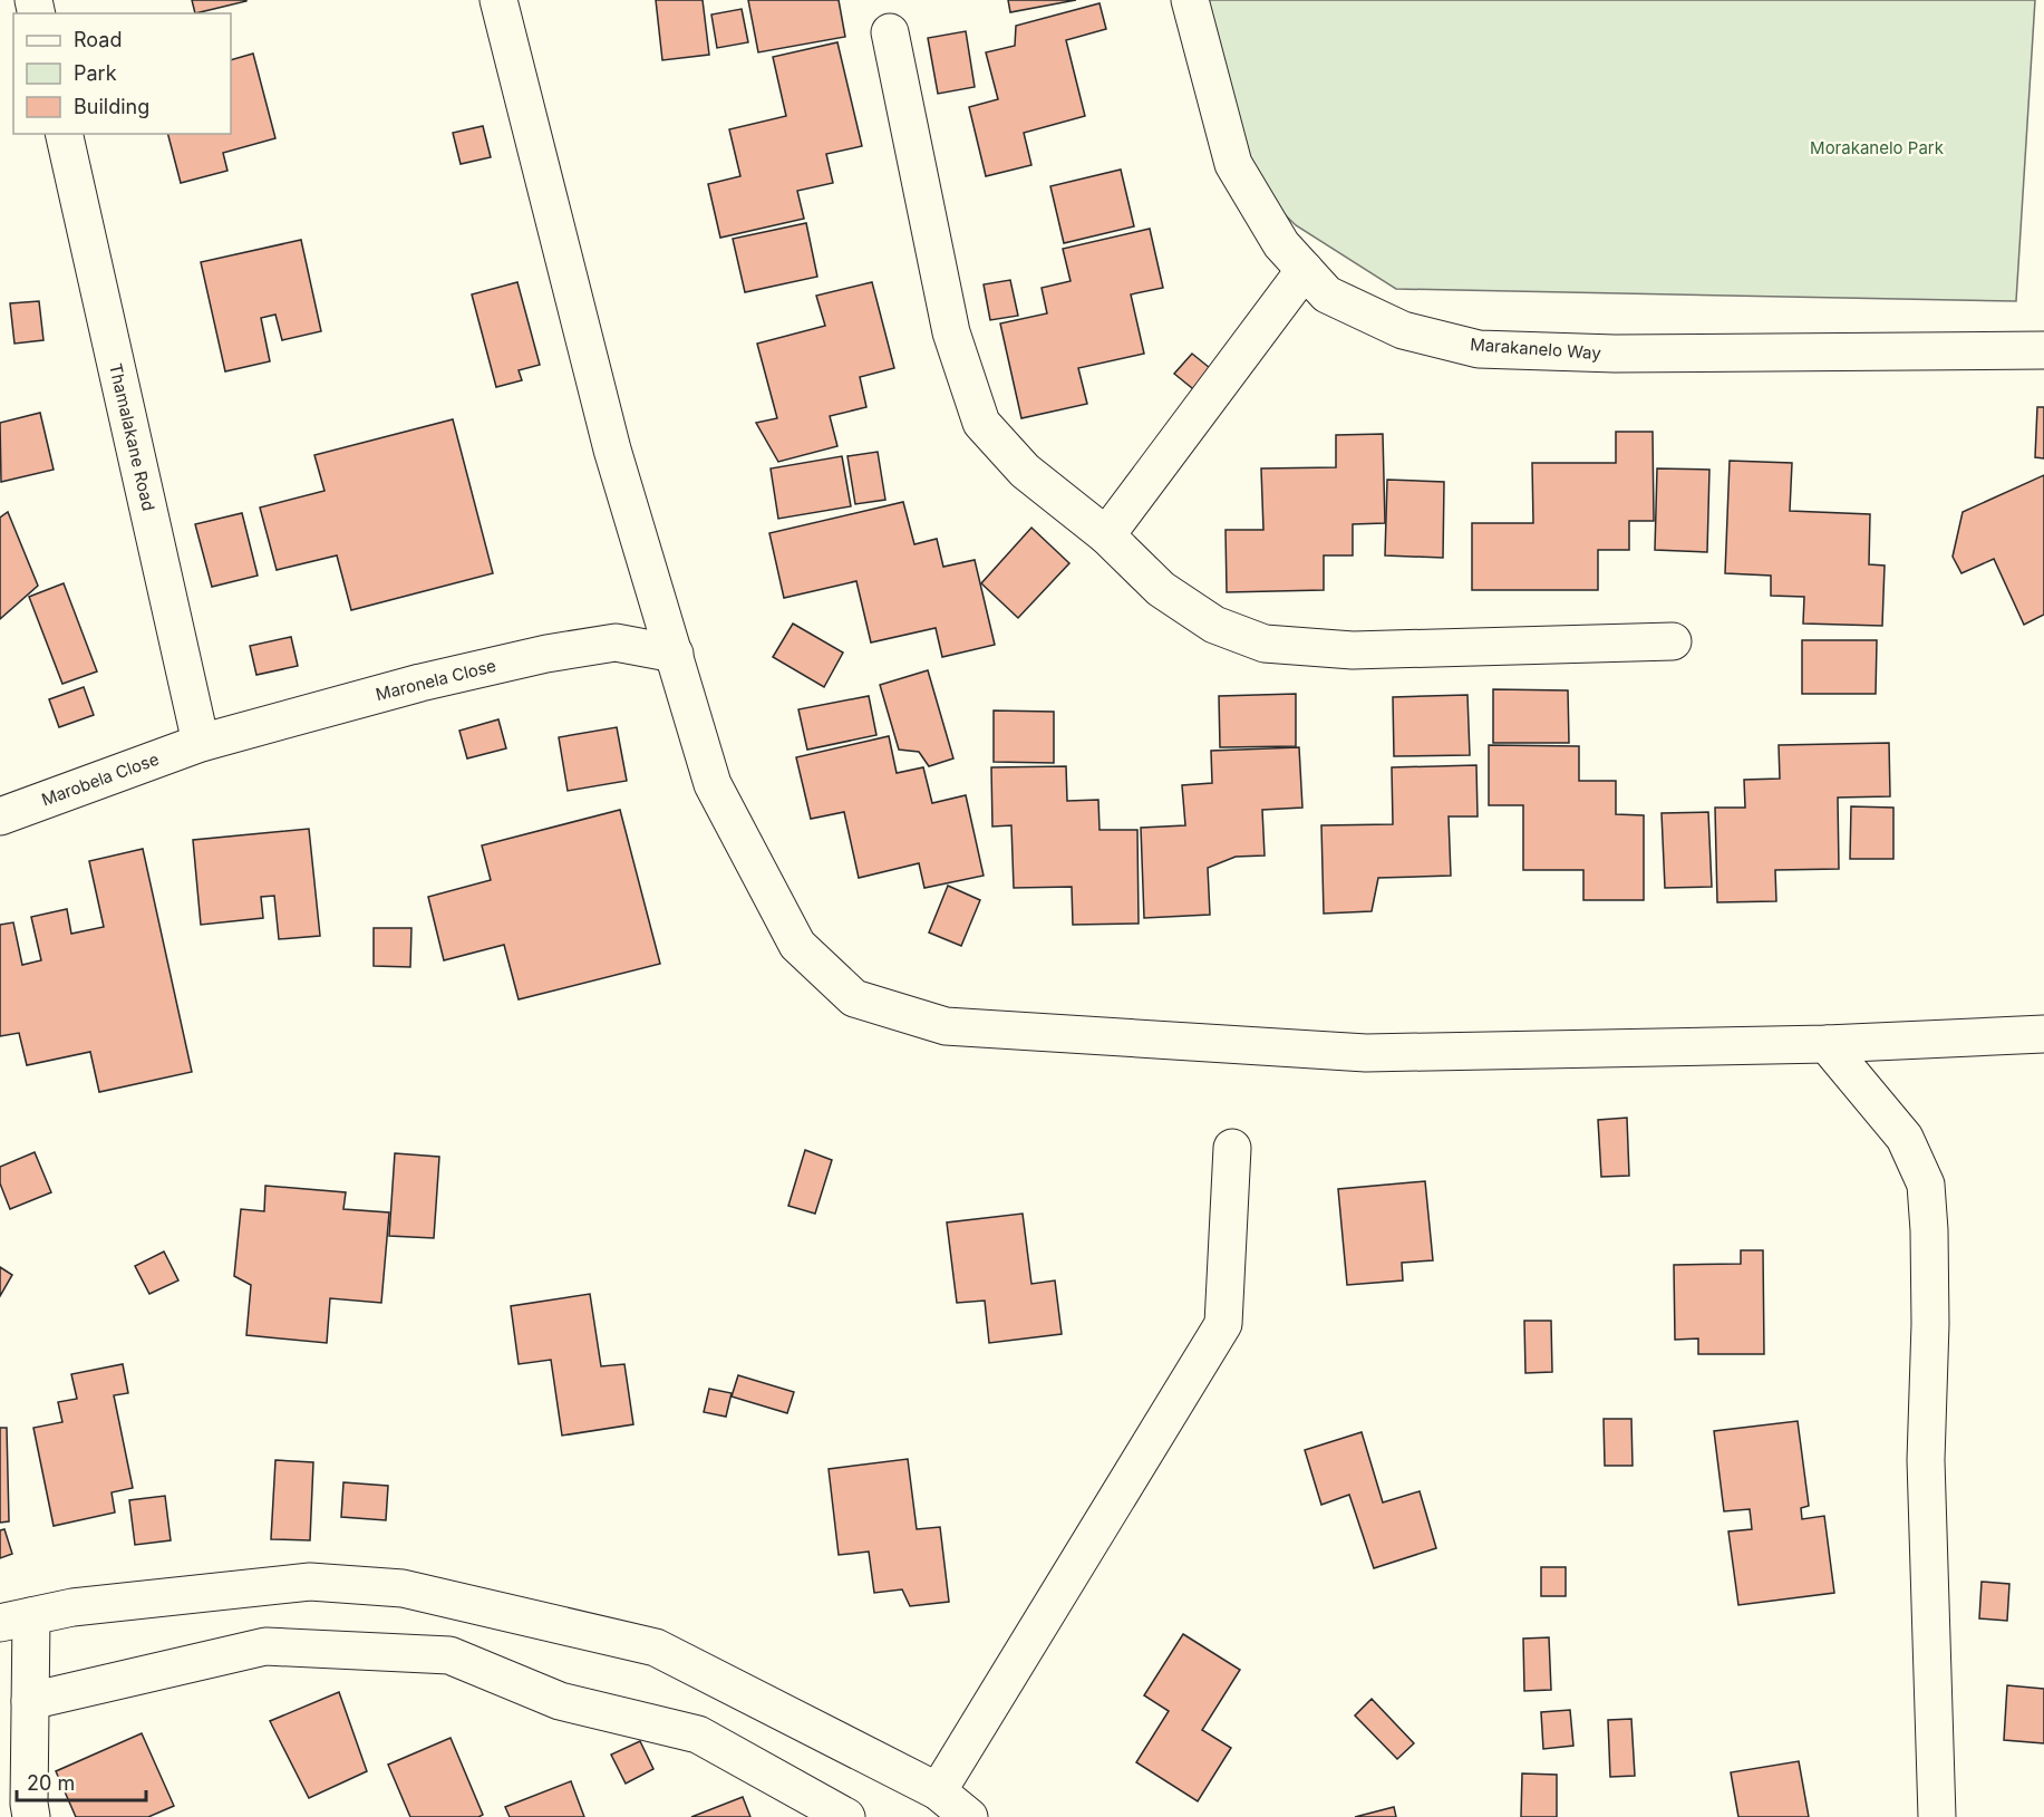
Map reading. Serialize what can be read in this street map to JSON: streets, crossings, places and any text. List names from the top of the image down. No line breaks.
{"streets":{"street":["Marakanelo Way","Thamalakane Road","Maronela Close","Marobela Close"]},"crossings":[["Thamalakane Road","Maronela Close"],["Thamalakane Road","Marobela Close"],["Maronela Close","Marobela Close"]],"parks":["Morakanelo Park"],"legend":["Road","Park","Building"],"scale_bar":"20 m"}
